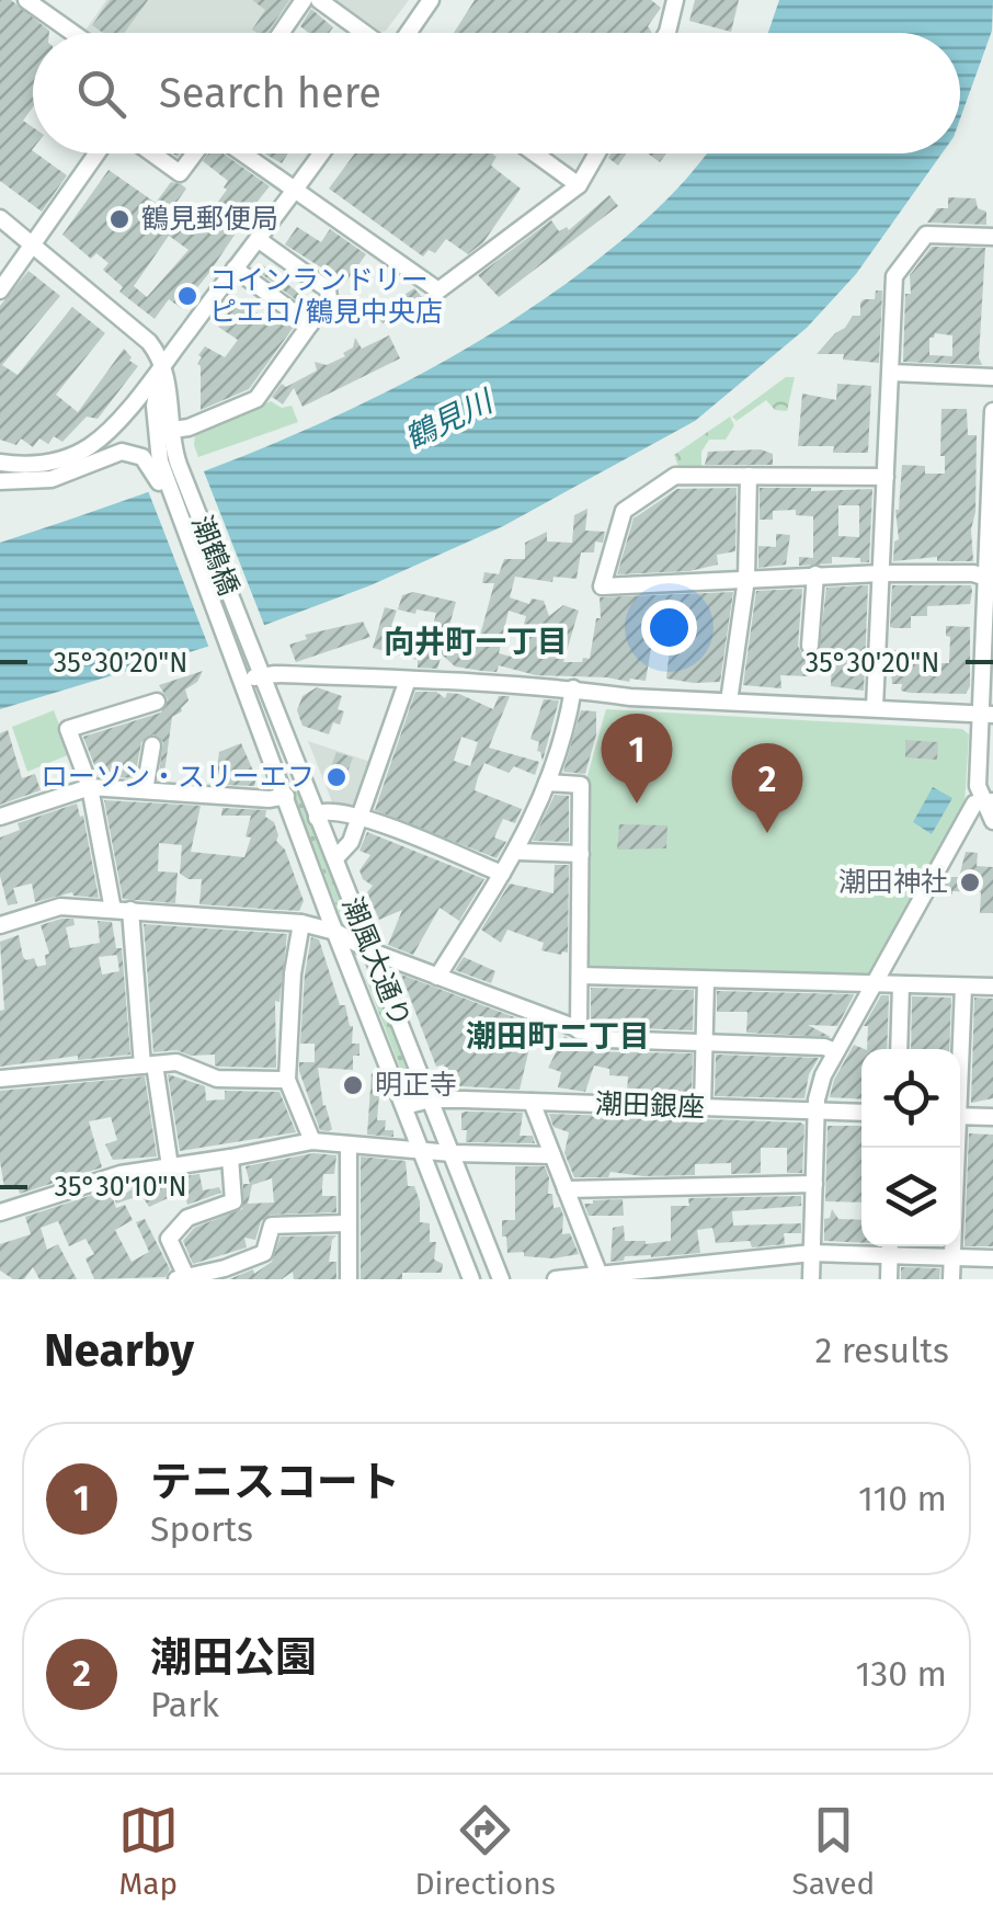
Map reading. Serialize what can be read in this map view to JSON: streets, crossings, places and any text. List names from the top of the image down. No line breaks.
{"streets":{"street":["潮鶴橋","潮風大通り","潮田銀座"]},"crossings":[["潮鶴橋","潮風大通り"],["潮風大通り","潮田銀座"]],"districts":["向井町一丁目","潮田町二丁目"],"water":["鶴見川"],"places":["鶴見郵便局","コインランドリー ピエロ/鶴見中央店","ローソン・スリーエフ","潮田神社","明正寺"],"page":{"search":"Search here","pins":["1","2"],"heading":["Nearby","2 results"],"list":[{"mark":"1","name":"テニスコート","note":"Sports","value":"110 m"},{"mark":"2","name":"潮田公園","note":"Park","value":"130 m"}],"nav":["Map","Directions","Saved"]},"coordinates":["35°30'20\"N","35°30'10\"N"]}
